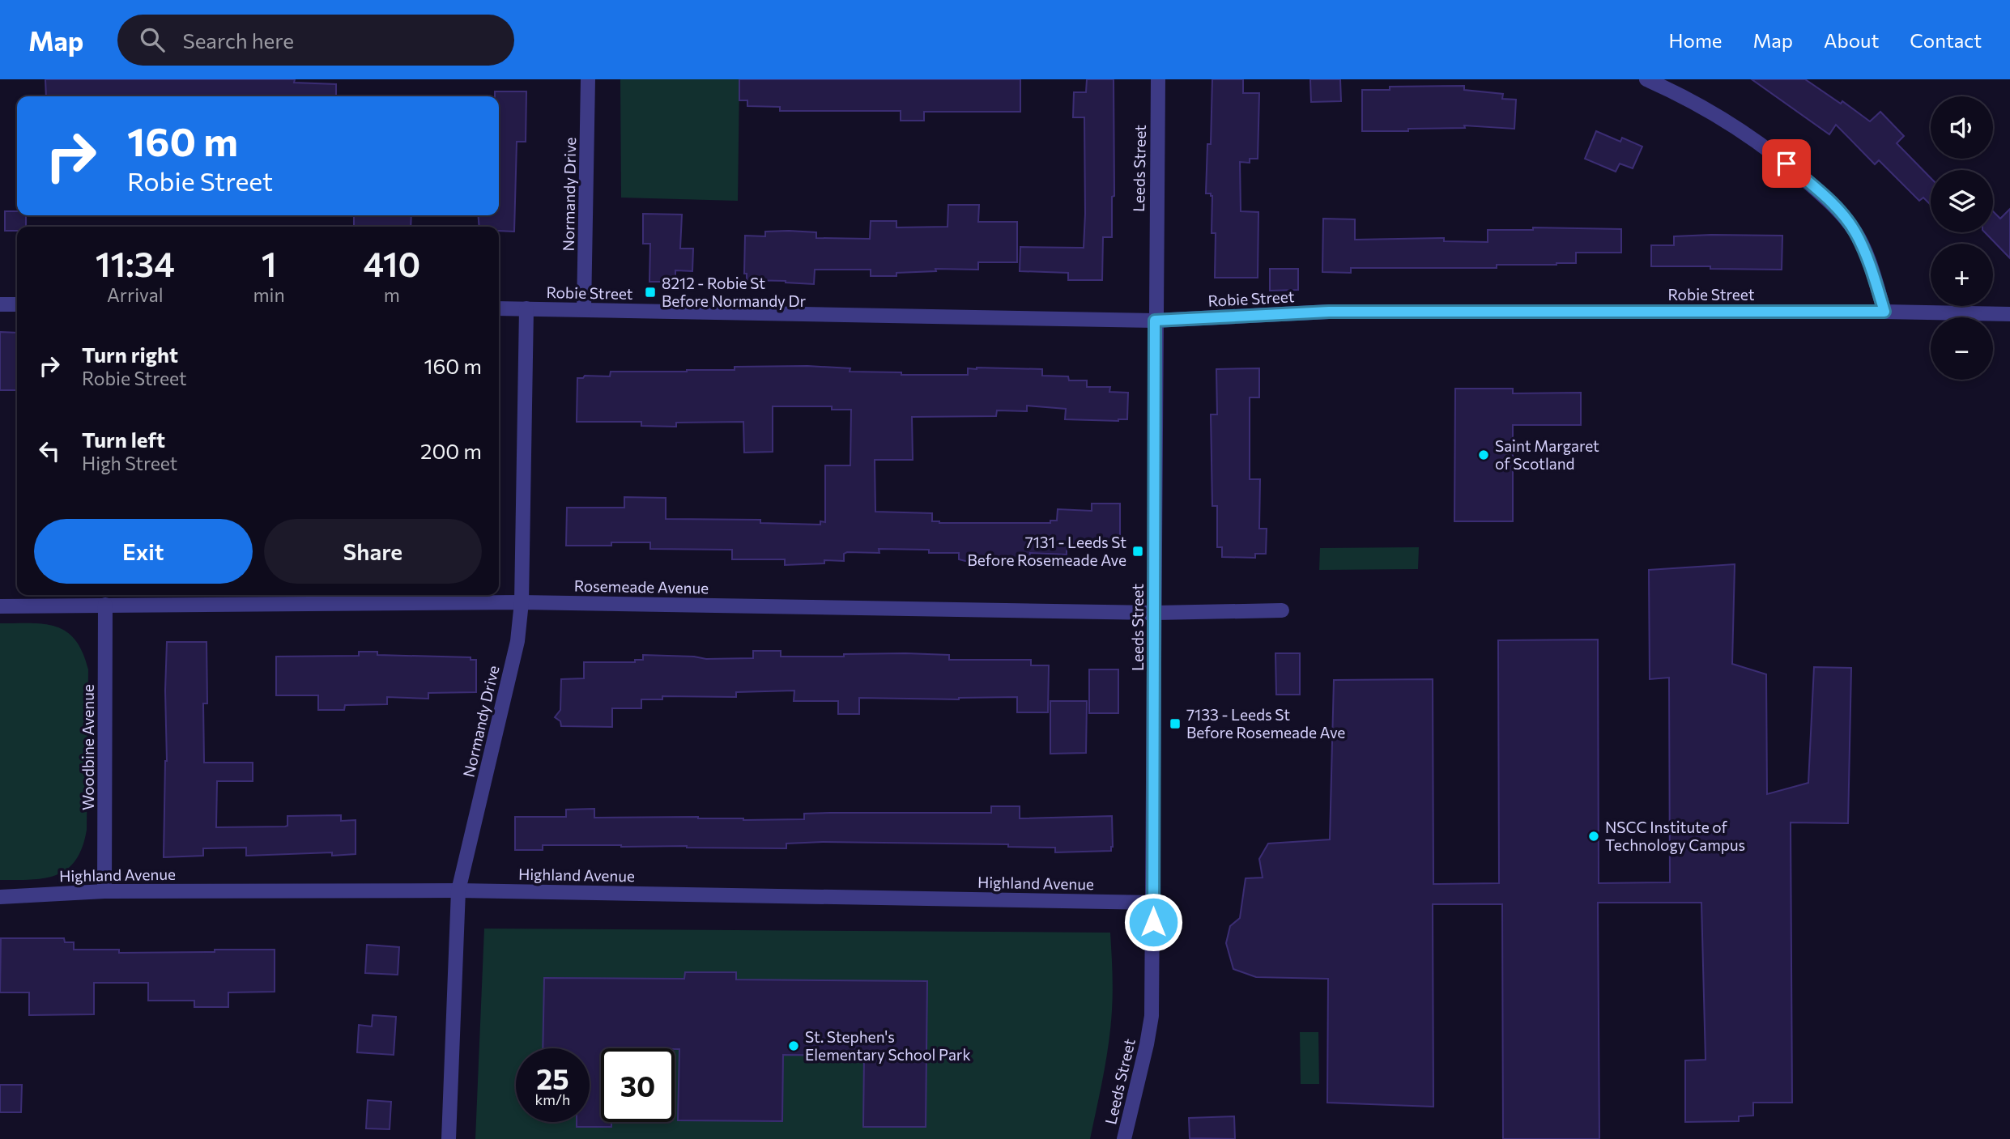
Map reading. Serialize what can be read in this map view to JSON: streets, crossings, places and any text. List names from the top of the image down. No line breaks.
{"streets":{"street":["Leeds Street","Normandy Drive","Robie Street","Rosemeade Avenue","Woodbine Avenue","Highland Avenue"]},"crossings":[["Leeds Street","Robie Street"],["Leeds Street","Rosemeade Avenue"],["Leeds Street","Highland Avenue"],["Normandy Drive","Robie Street"],["Normandy Drive","Rosemeade Avenue"],["Normandy Drive","Highland Avenue"],["Rosemeade Avenue","Woodbine Avenue"],["Woodbine Avenue","Highland Avenue"]],"places":{"transit":["8212 - Robie St Before Normandy Dr","7131 - Leeds St Before Rosemeade Ave","7133 - Leeds St Before Rosemeade Ave"],"other":["Saint Margaret of Scotland","NSCC Institute of Technology Campus","St. Stephen's Elementary School Park"]},"page":{"header":"Map","search":"Search here","nav":["Home","Map","About","Contact"],"map_buttons":["+","−"],"turn":["160 m","Robie Street"],"eta":["11:34","Arrival","1","min","410","m"],"list":[{"name":"Turn right","note":"Robie Street","value":"160 m"},{"name":"Turn left","note":"High Street","value":"200 m"}],"buttons":["Exit","Share"],"speed":"25 km/h","limit":"30"}}
